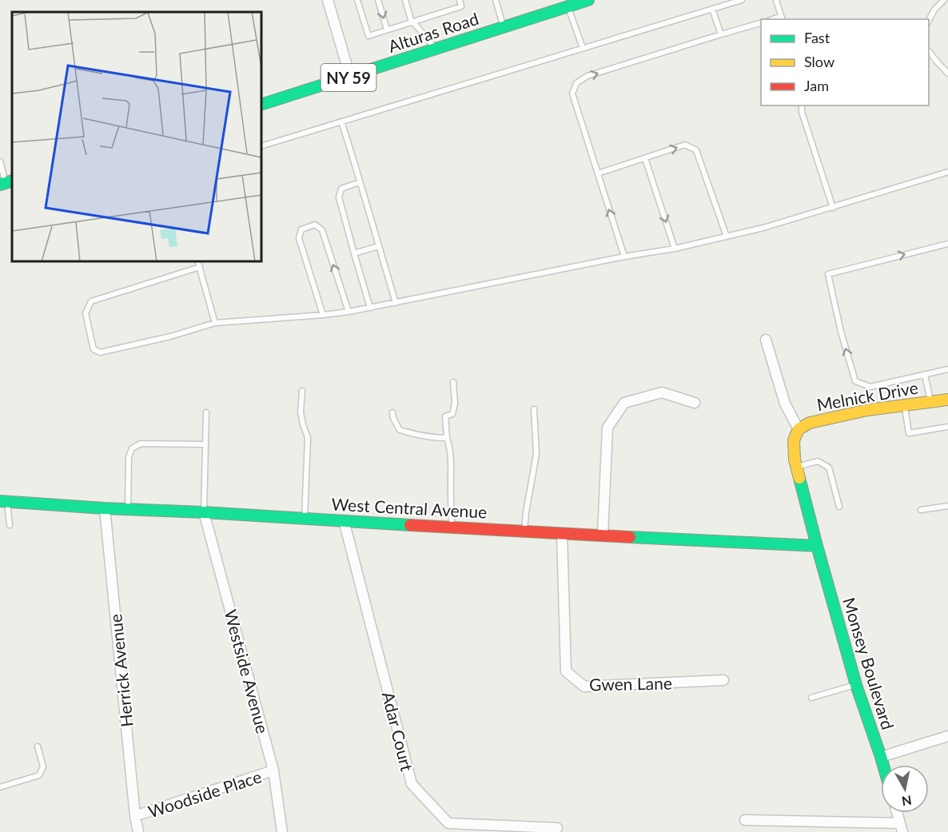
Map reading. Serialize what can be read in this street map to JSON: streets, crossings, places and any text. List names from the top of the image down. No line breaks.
{"streets":{"street":["Alturas Road","NY 59","Melnick Drive","West Central Avenue","Monsey Boulevard","Herrick Avenue","Westside Avenue","Gwen Lane","Adar Court","Woodside Place"]},"crossings":[["Melnick Drive","West Central Avenue"],["Melnick Drive","Monsey Boulevard"],["West Central Avenue","Monsey Boulevard"],["West Central Avenue","Herrick Avenue"],["West Central Avenue","Westside Avenue"],["West Central Avenue","Gwen Lane"],["West Central Avenue","Adar Court"],["Herrick Avenue","Woodside Place"],["Westside Avenue","Woodside Place"]],"legend":["Fast","Slow","Jam"],"north":"bottom"}
